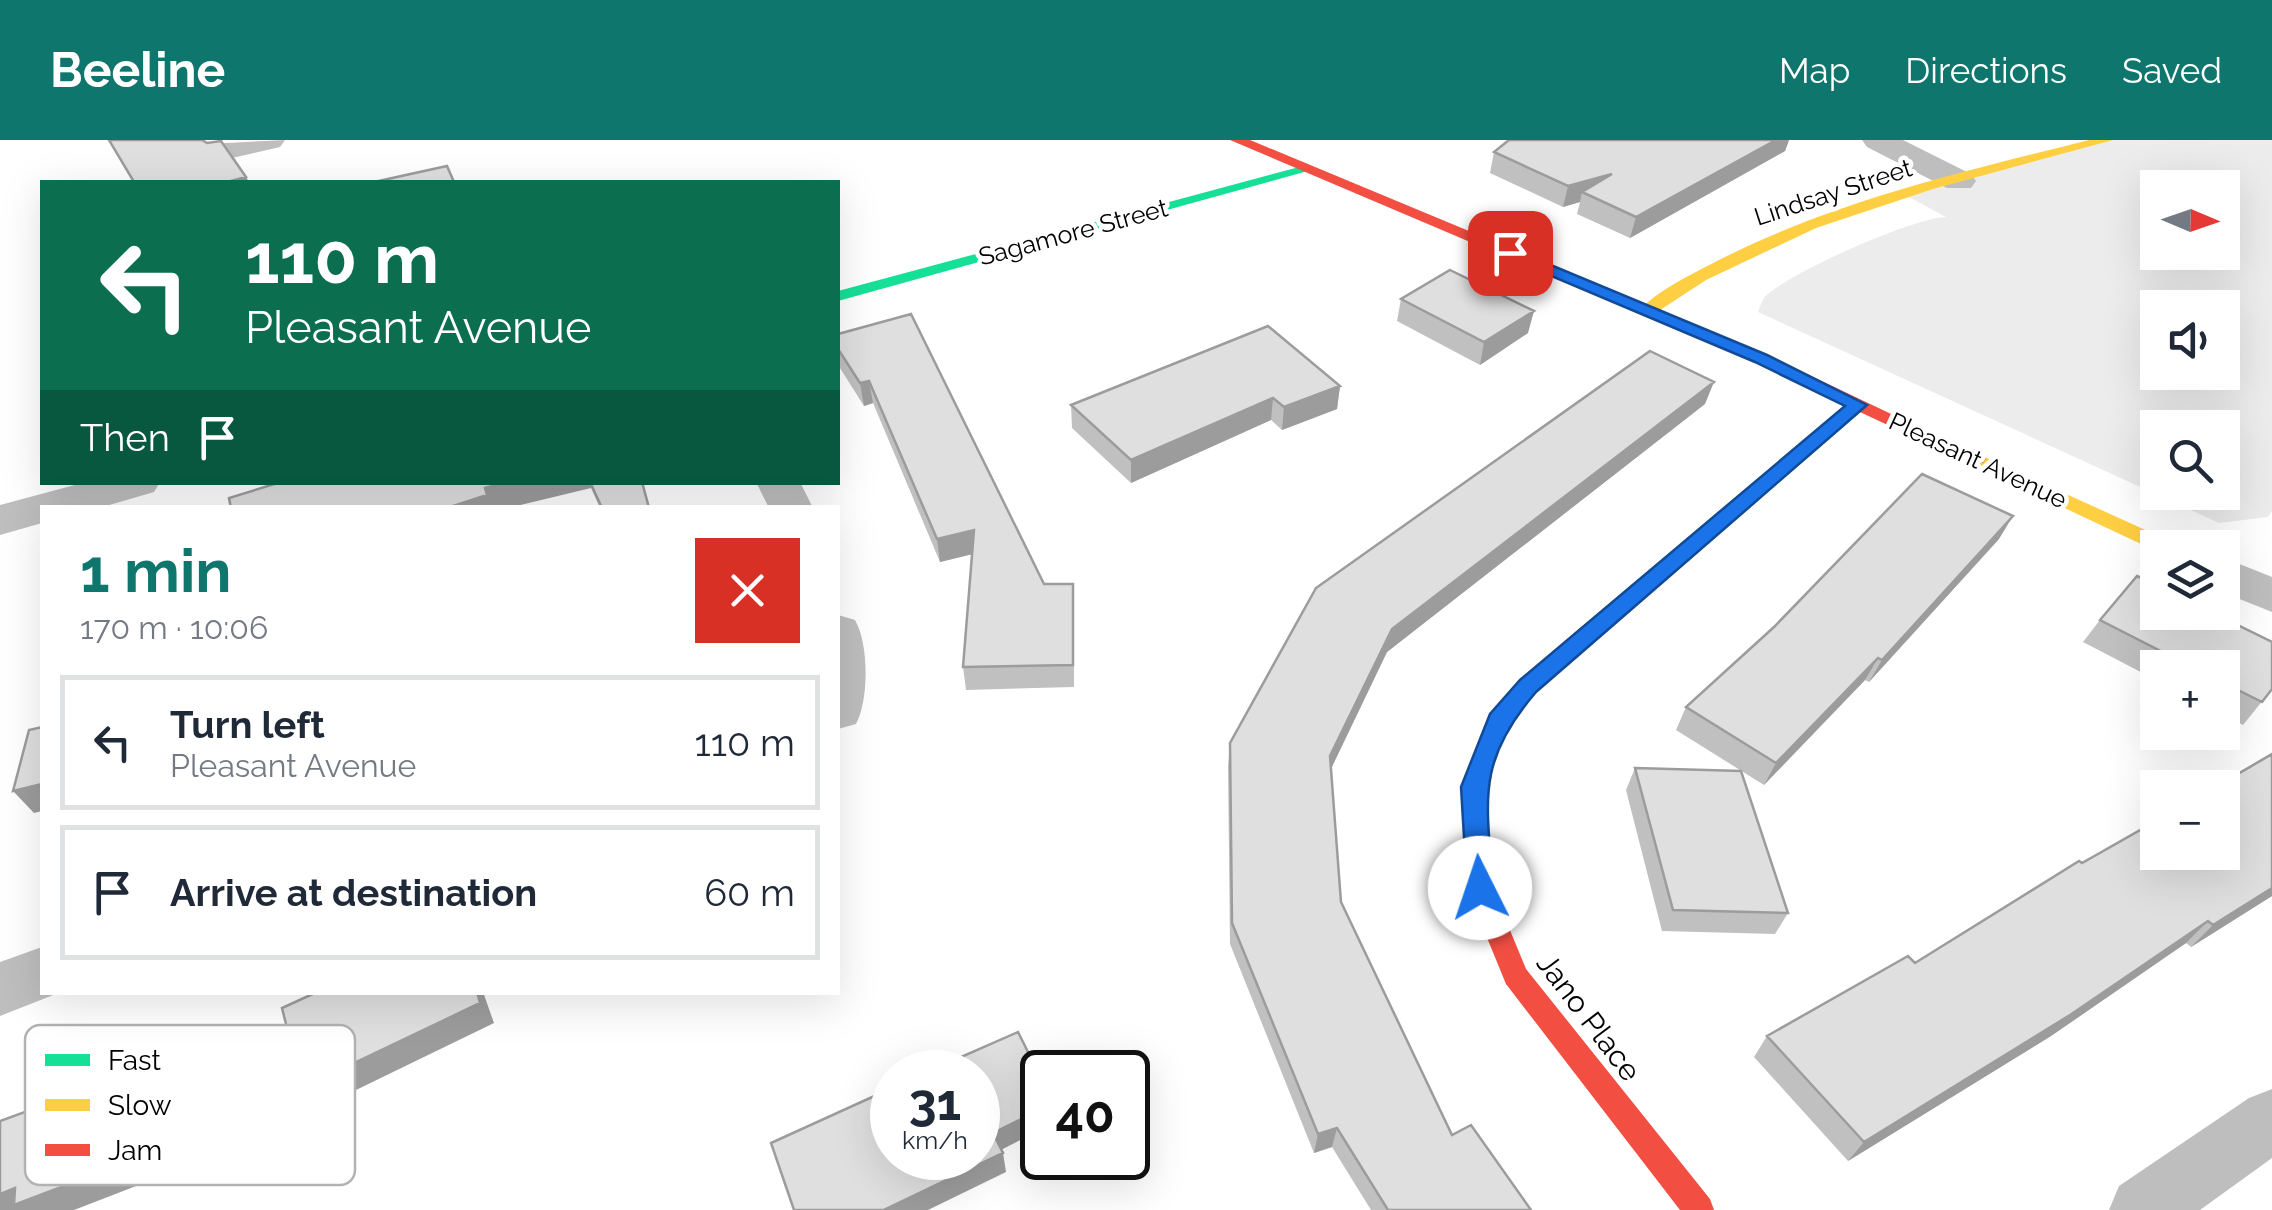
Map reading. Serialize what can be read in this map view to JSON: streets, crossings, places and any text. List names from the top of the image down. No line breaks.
{"streets":{"street":["Lindsay Street","Sagamore Street","Pleasant Avenue","Jano Place"]},"crossings":[["Lindsay Street","Pleasant Avenue"],["Sagamore Street","Pleasant Avenue"],["Pleasant Avenue","Jano Place"]],"legend":["Fast","Slow","Jam"],"north":"right","page":{"header":"Beeline","nav":["Map","Directions","Saved"],"map_buttons":["+","−"],"turn":["110 m","Pleasant Avenue"],"then":"Then","heading":["1 min","170 m · 10:06"],"list":[{"name":"Turn left","note":"Pleasant Avenue","value":"110 m"},{"name":"Arrive at destination","value":"60 m"}],"speed":"31 km/h","limit":"40"}}
